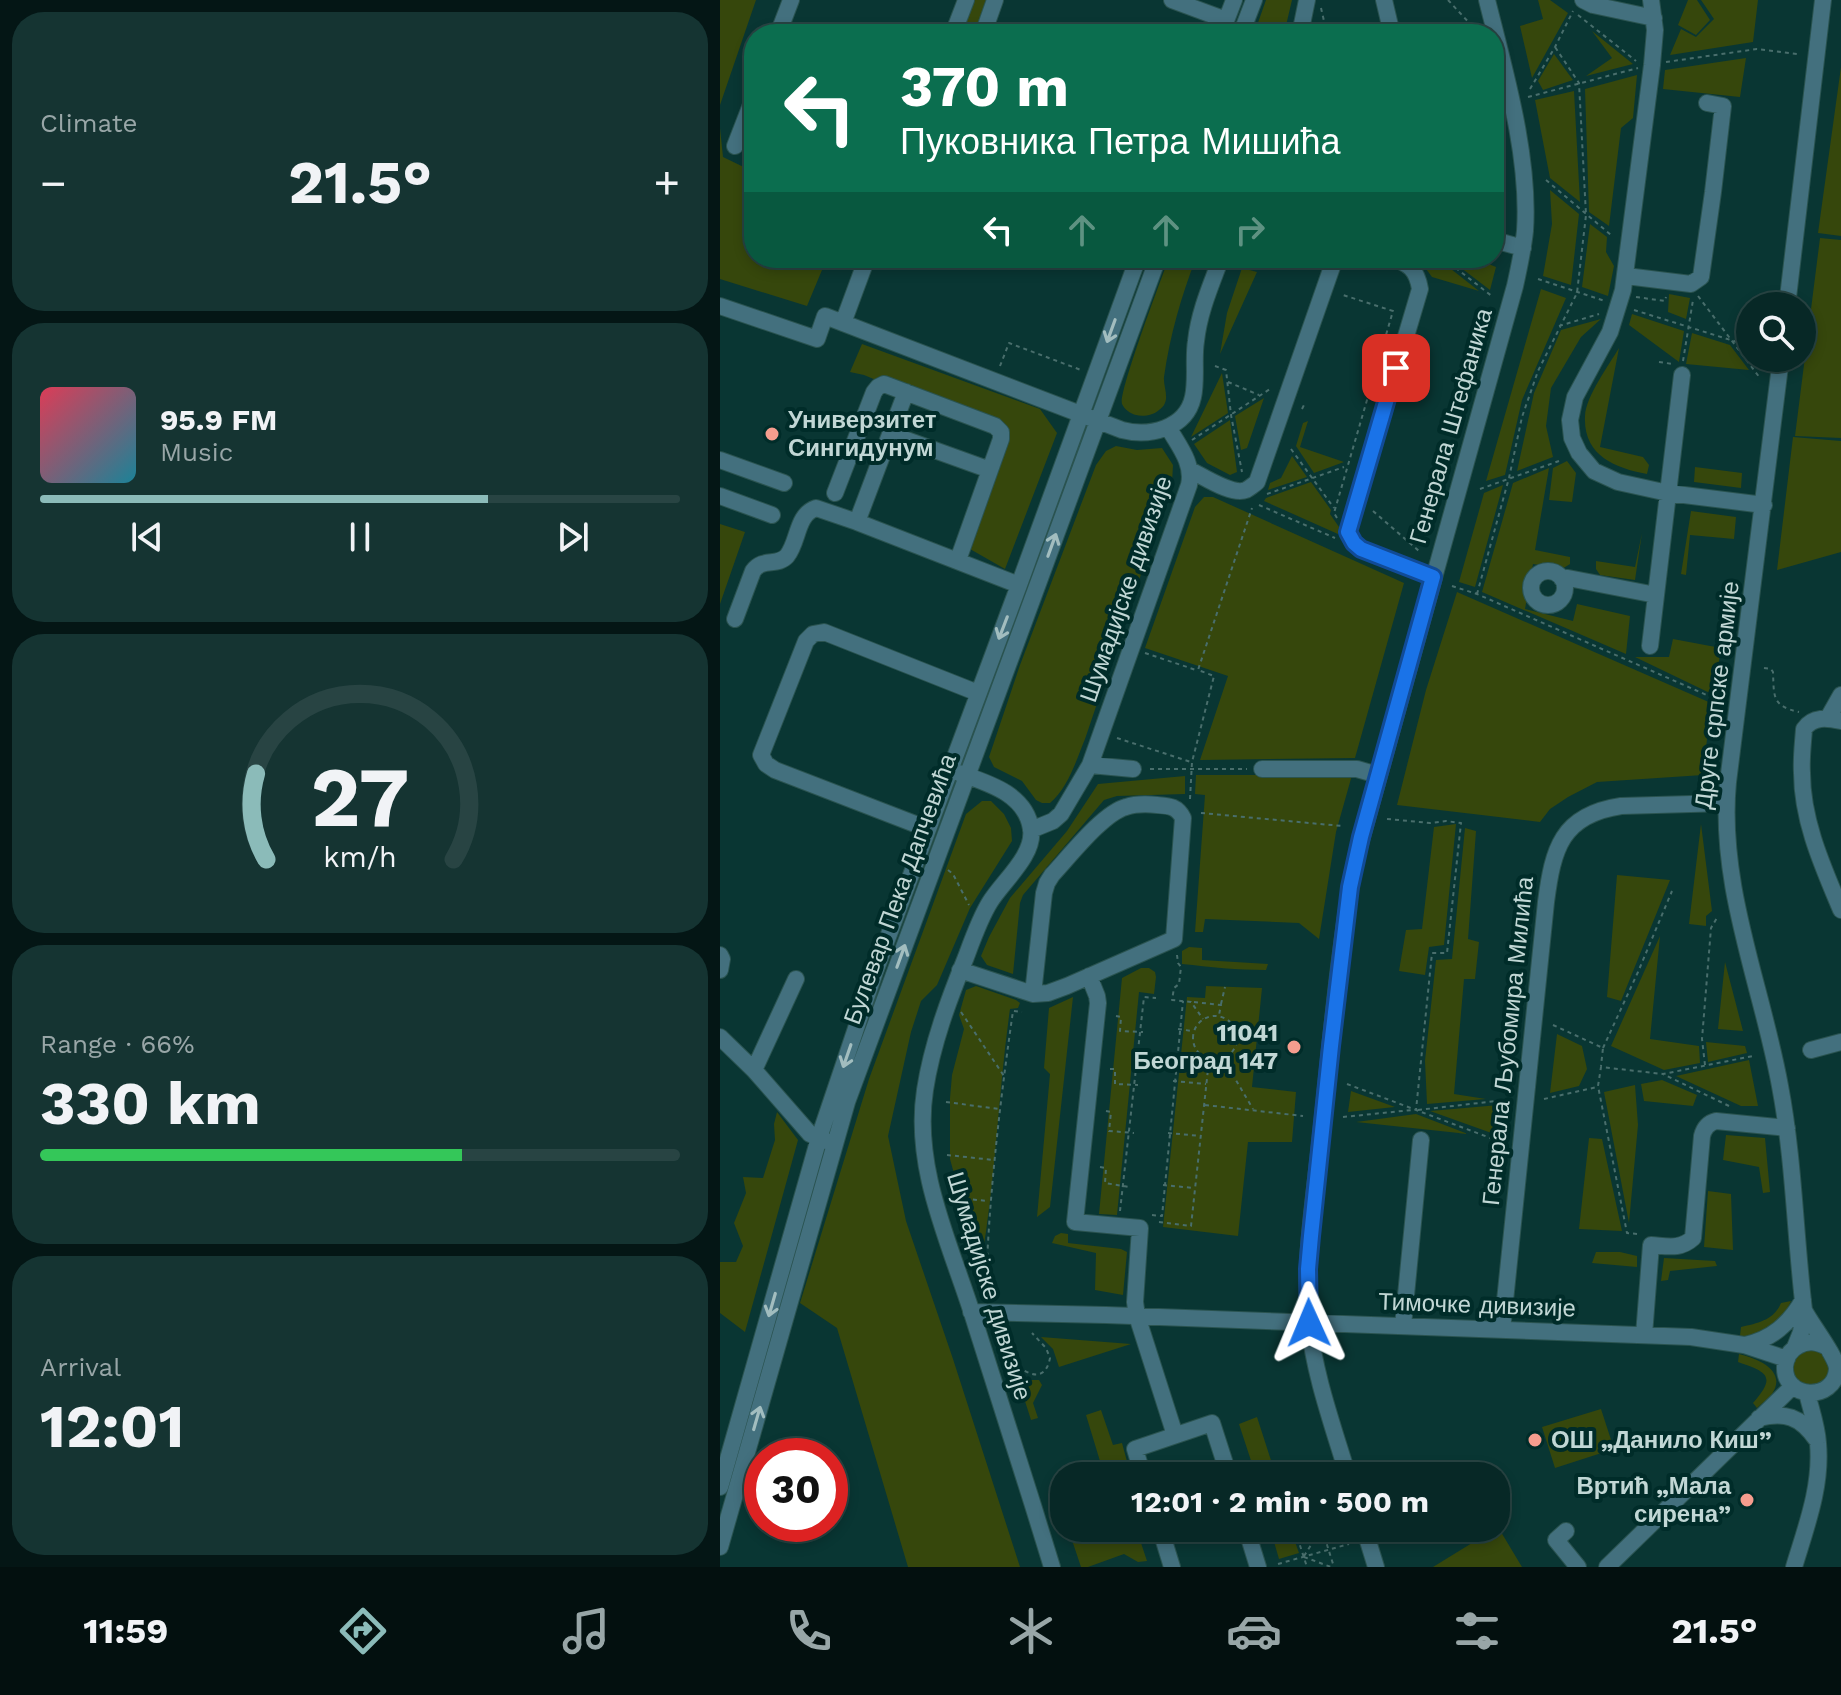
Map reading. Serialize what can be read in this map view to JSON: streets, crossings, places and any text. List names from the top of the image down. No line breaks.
{"streets":{"street":["Генерала Штефаника","Шумадијске дивизије","Друге српске армије","Булевар Пека Дапчевића","Генерала Љубомира Милића","Тимочке дивизије"]},"crossings":[["Генерала Штефаника","Тимочке дивизије"],["Шумадијске дивизије","Тимочке дивизије"],["Друге српске армије","Генерала Љубомира Милића"],["Друге српске армије","Тимочке дивизије"],["Генерала Љубомира Милића","Тимочке дивизије"]],"places":["Универзитет Сингидунум","11041 Београд 147","ОШ „Данило Киш”","Вртић „Мала сирена”"],"page":{"tile":["Climate",["Range · 66%","330 km"],["Arrival","12:01"]],"turn":["370 m","Пуковника Петра Мишића"],"heat":["−","21.5°","+"],"song":["95.9 FM","Music"],"limit":"30","trip":"12:01 · 2 min · 500 m","tabs":["11:59","21.5°"],"gauge":["27","km/h"]}}
